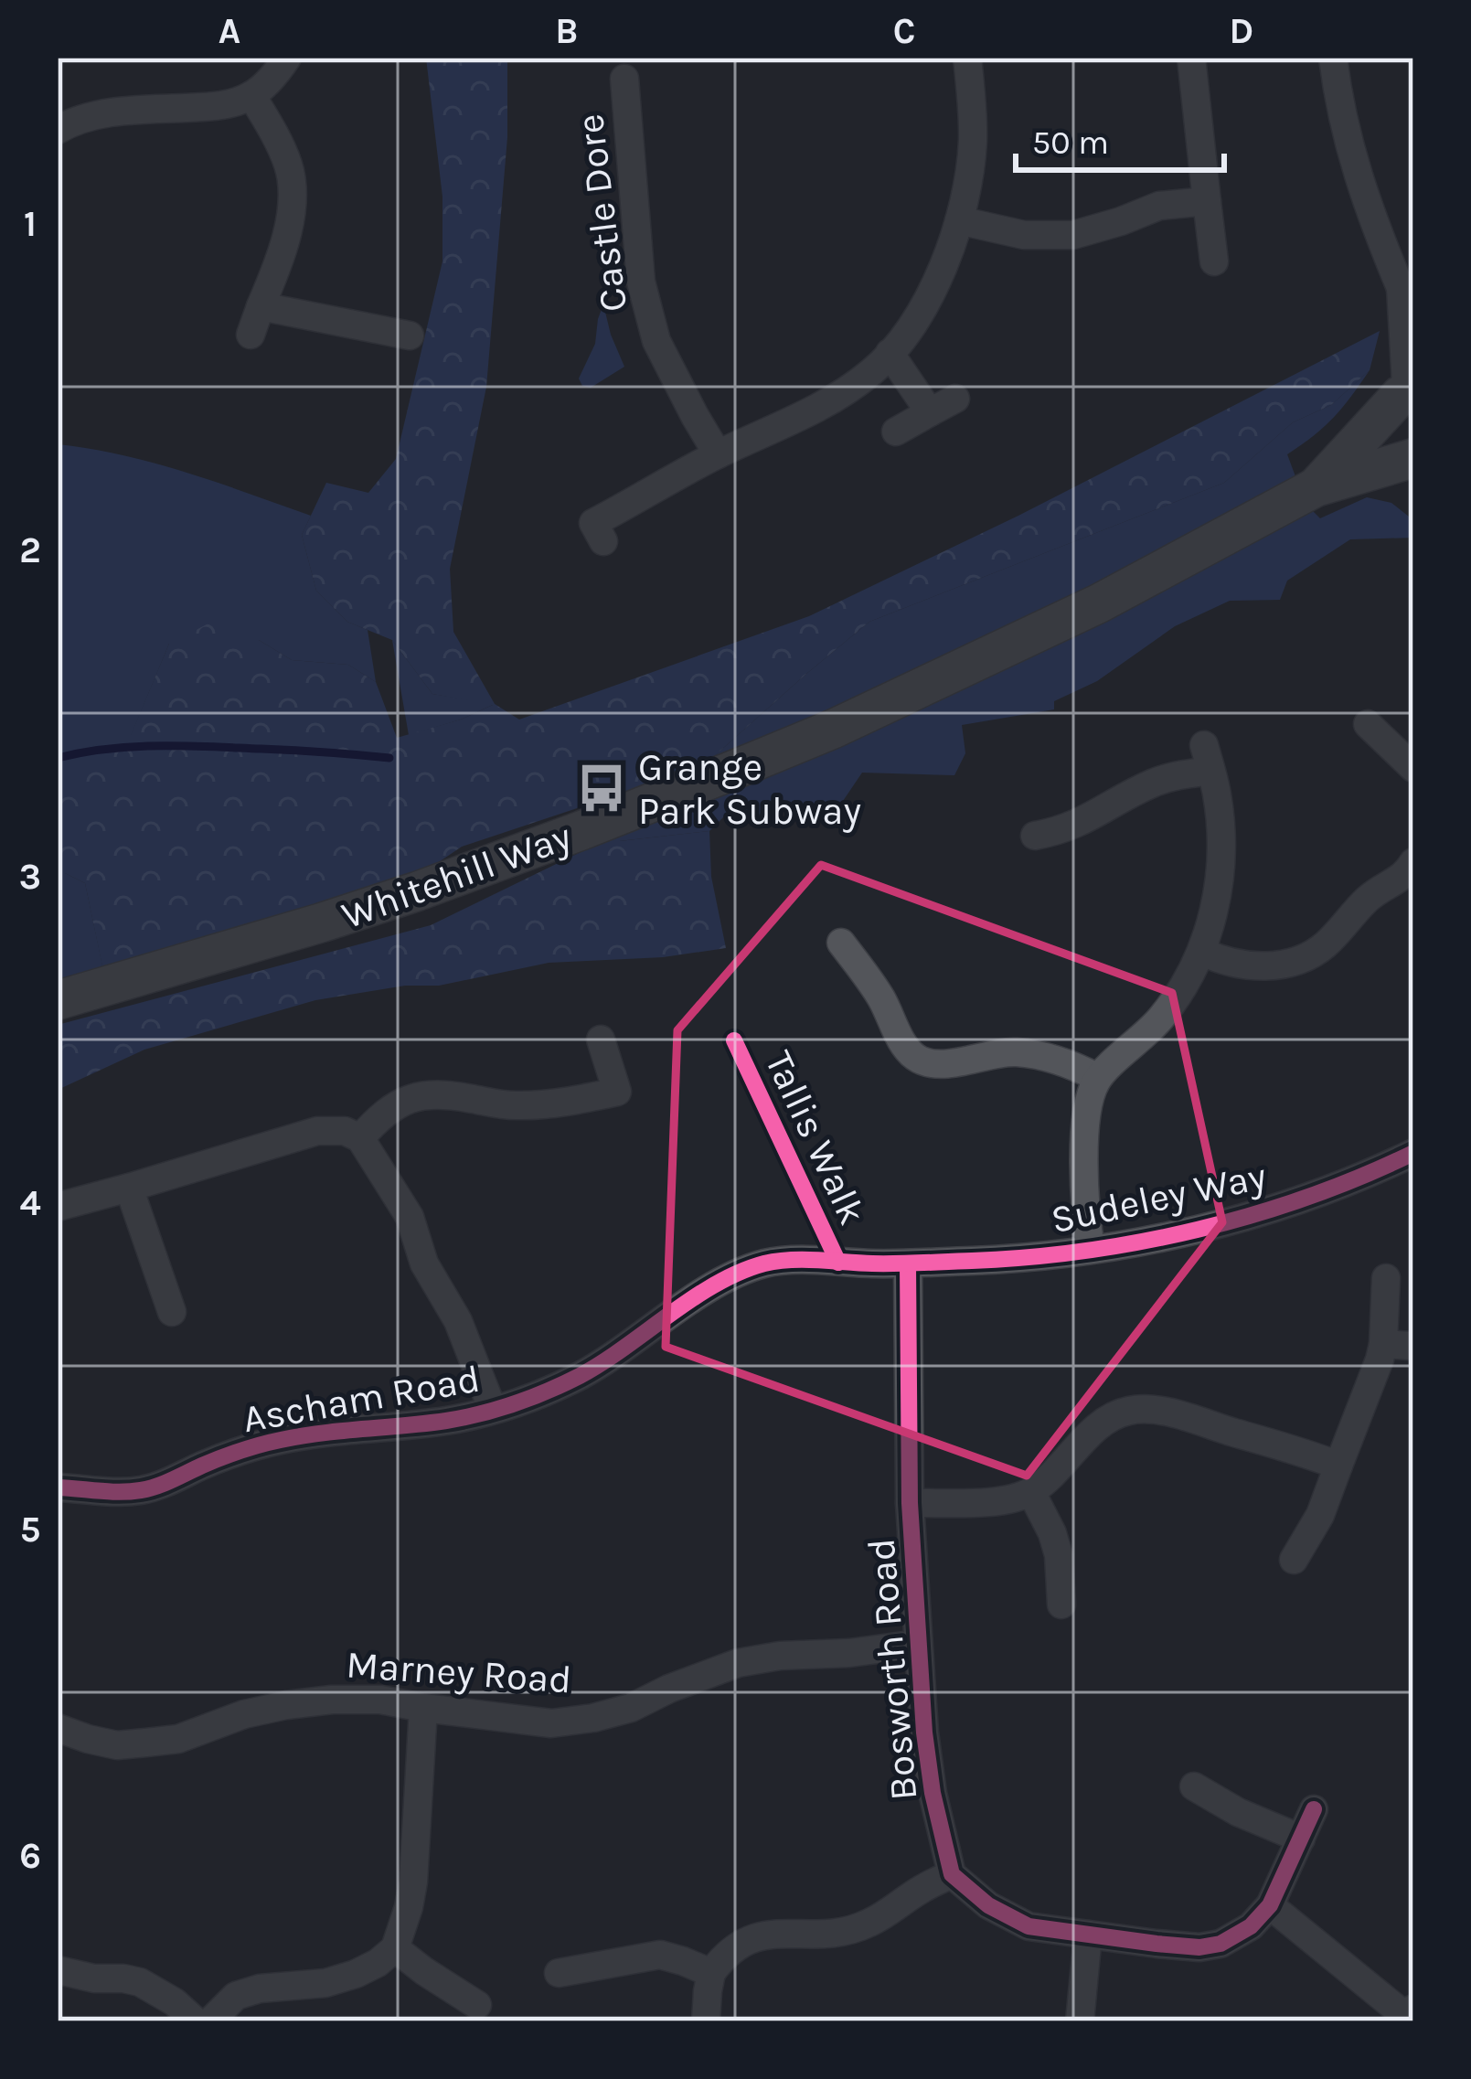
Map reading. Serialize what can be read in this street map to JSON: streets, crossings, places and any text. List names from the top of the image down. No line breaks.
{"streets":{"main road":["Whitehill Way"],"street":["Castle Dore","Sudeley Way","Ascham Road","Bosworth Road","Marney Road"],"cycle path":["Tallis Walk"]},"crossings":[["Sudeley Way","Ascham Road"],["Sudeley Way","Bosworth Road"],["Ascham Road","Bosworth Road"],["Bosworth Road","Marney Road"]],"places":{"bus stop":["Grange Park Subway"]},"scale_bar":"50 m","grid":{"columns":["A","B","C","D"],"rows":["1","2","3","4","5","6"]}}
